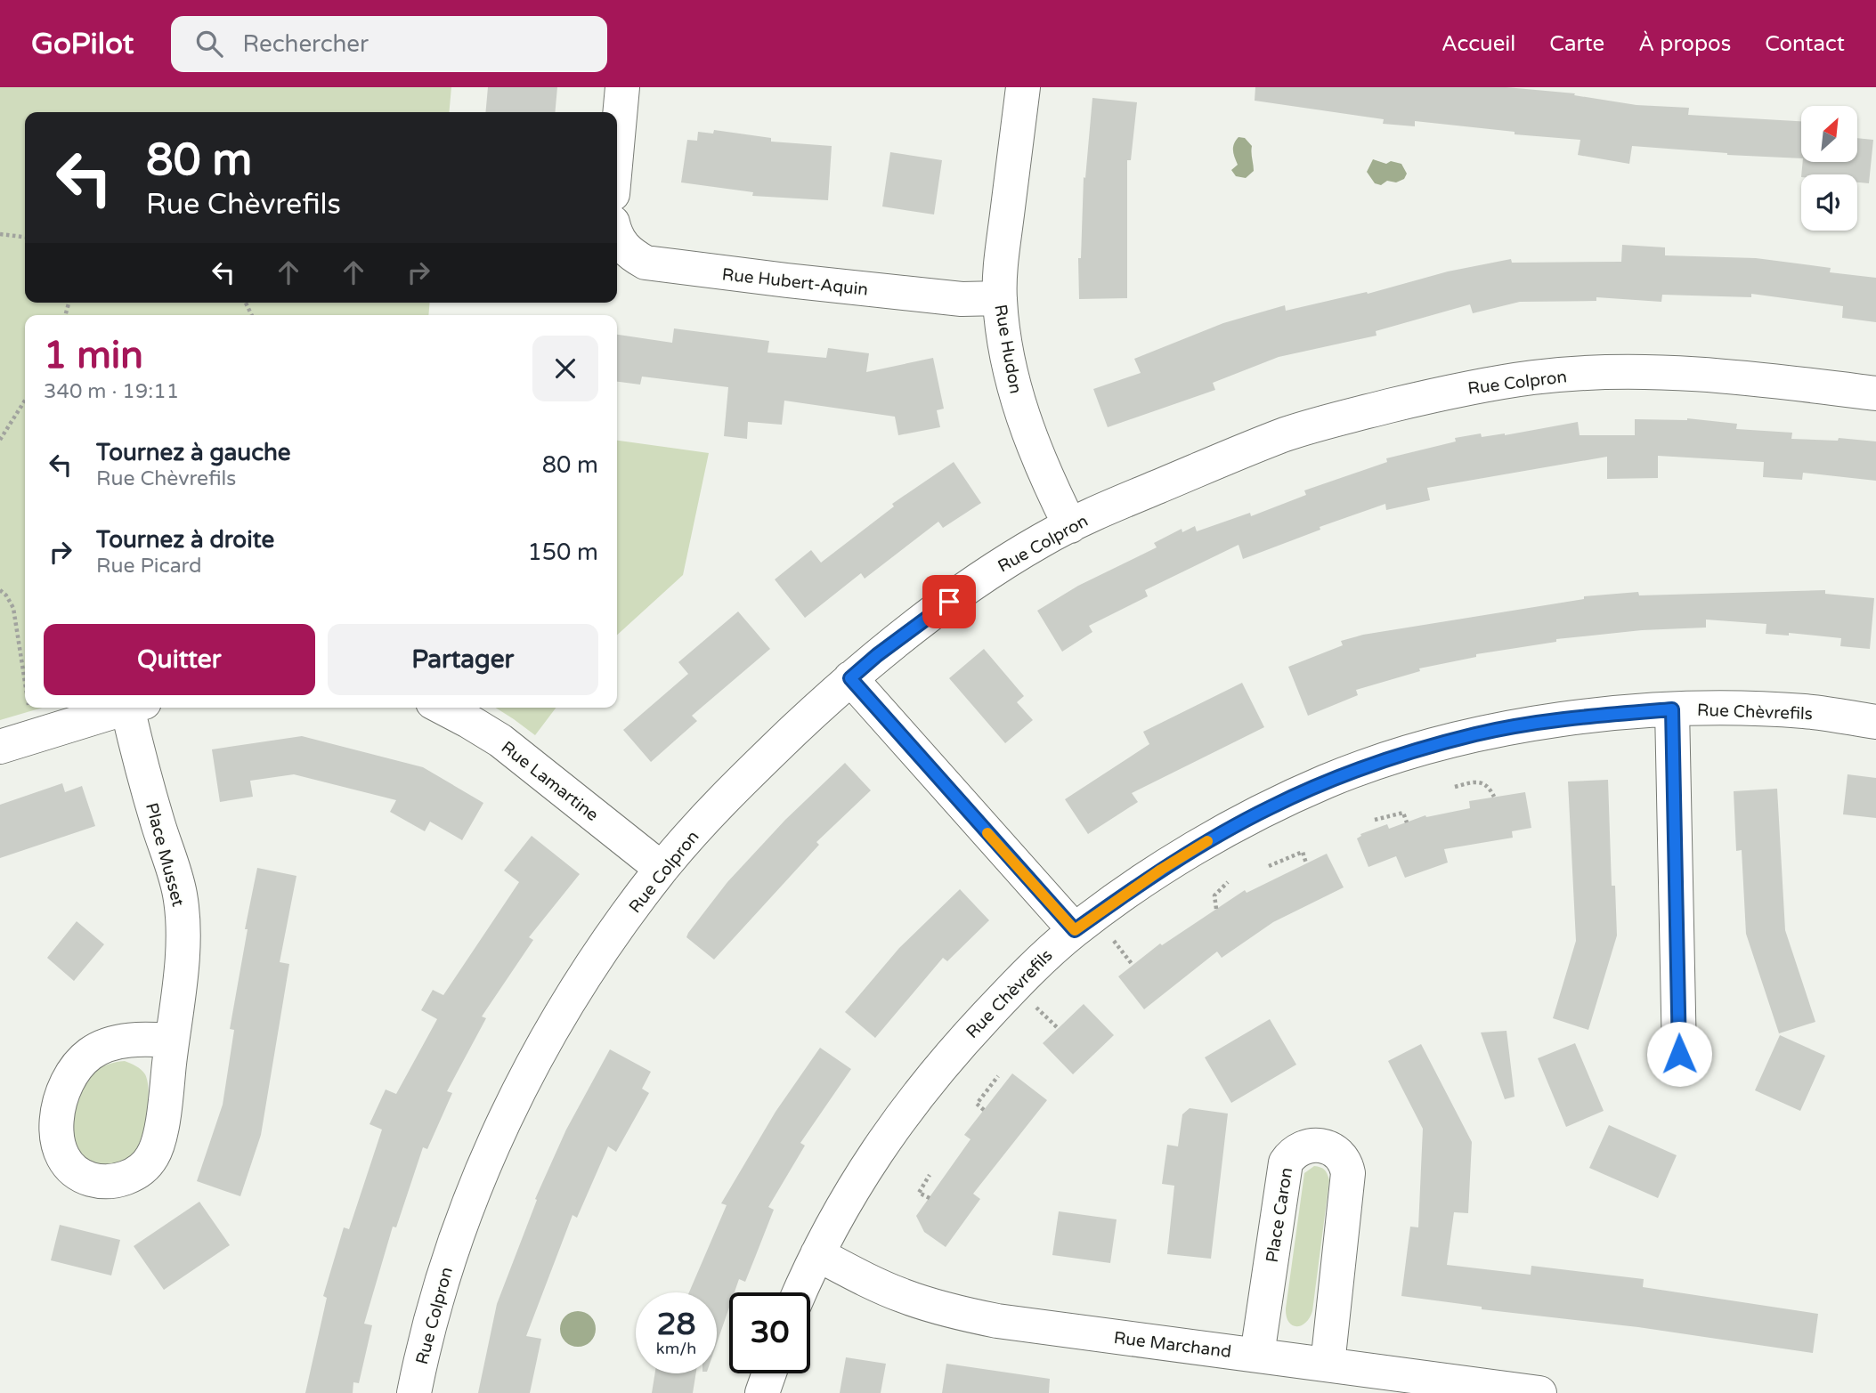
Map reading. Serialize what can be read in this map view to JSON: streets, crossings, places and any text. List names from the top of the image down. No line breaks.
{"streets":{"street":["Rue Hubert-Aquin","Rue Hudon","Rue Colpron","Rue Chèvrefils","Rue Lamartine","Place Musset","Place Caron","Rue Marchand"]},"crossings":[["Rue Hubert-Aquin","Rue Hudon"],["Rue Hudon","Rue Colpron"],["Rue Colpron","Rue Lamartine"],["Rue Chèvrefils","Rue Marchand"],["Place Caron","Rue Marchand"]],"north":"top right","page":{"header":"GoPilot","search":"Rechercher","nav":["Accueil","Carte","À propos","Contact"],"turn":["80 m","Rue Chèvrefils"],"heading":["1 min","340 m · 19:11"],"list":[{"name":"Tournez à gauche","note":"Rue Chèvrefils","value":"80 m"},{"name":"Tournez à droite","note":"Rue Picard","value":"150 m"}],"buttons":["Quitter","Partager"],"speed":"28 km/h","limit":"30"}}
